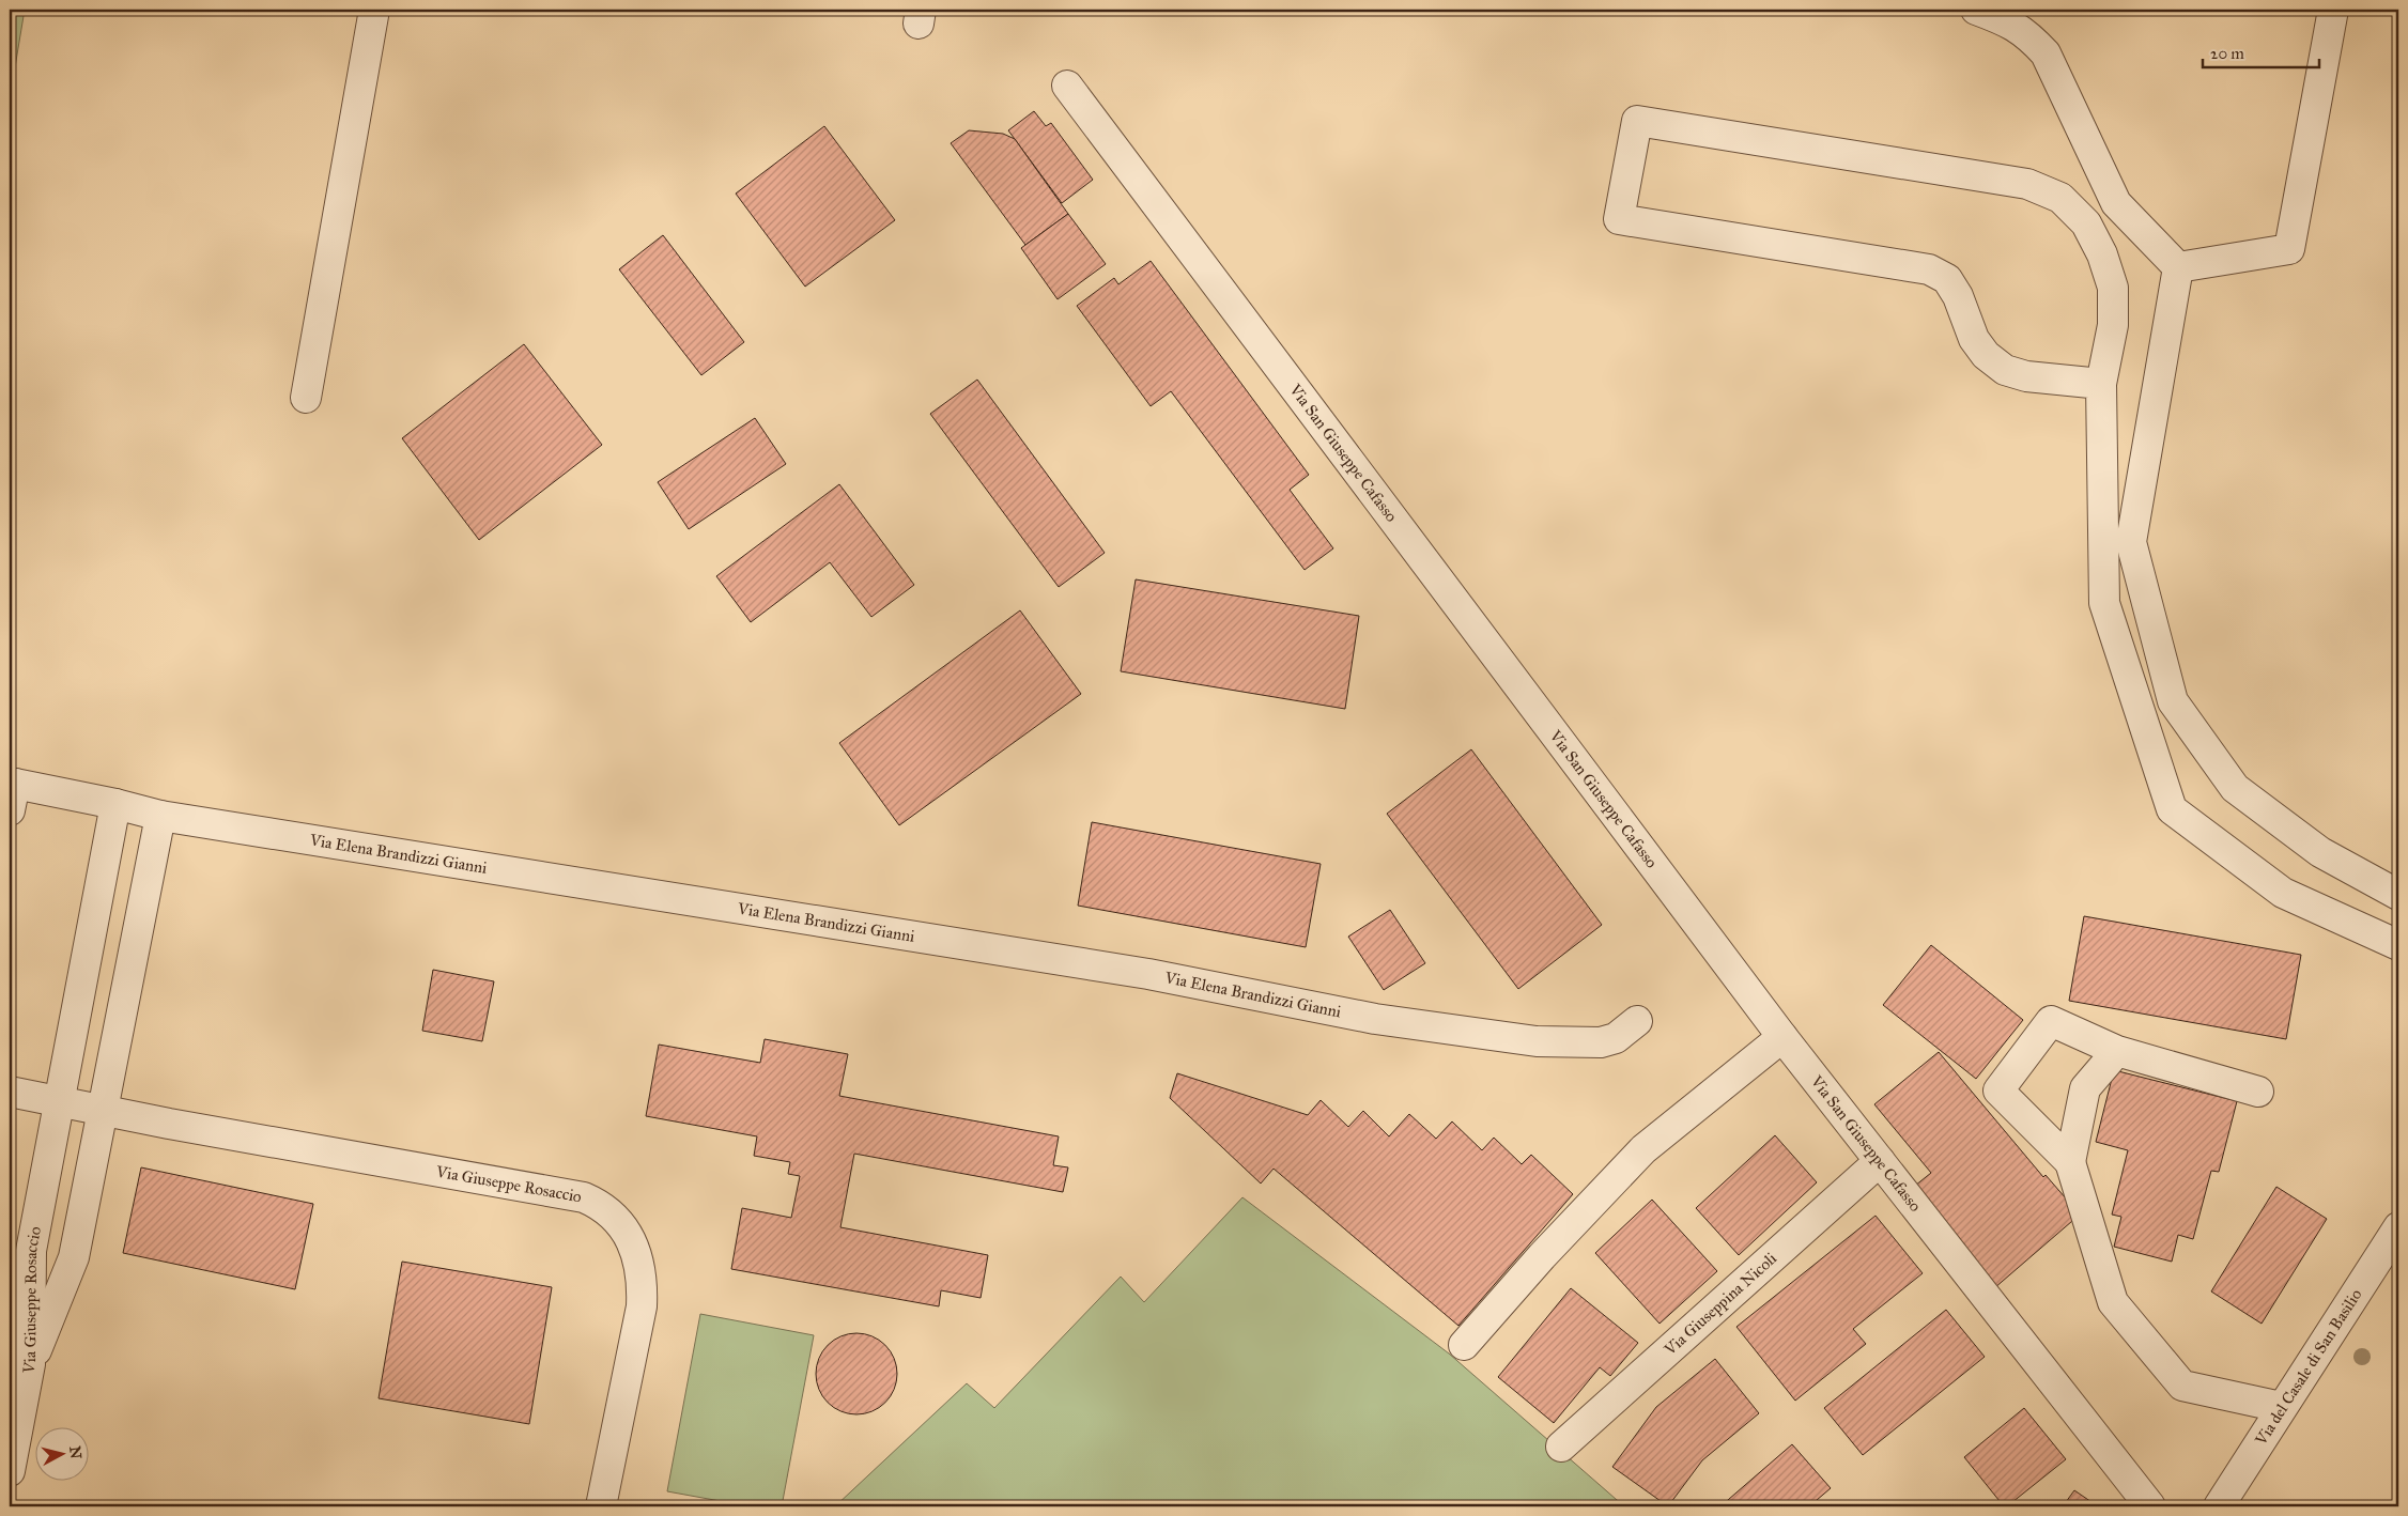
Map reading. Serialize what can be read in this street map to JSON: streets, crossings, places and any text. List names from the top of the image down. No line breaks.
{"streets":{"street":["Via San Giuseppe Cafasso","Via Elena Brandizzi Gianni","Via Giuseppe Rosaccio","Via Giuseppina Nicoli","Via del Casale di San Basilio"]},"crossings":[["Via San Giuseppe Cafasso","Via Giuseppina Nicoli"],["Via Elena Brandizzi Gianni","Via Giuseppe Rosaccio"]],"scale_bar":"20 m","north":"right"}
